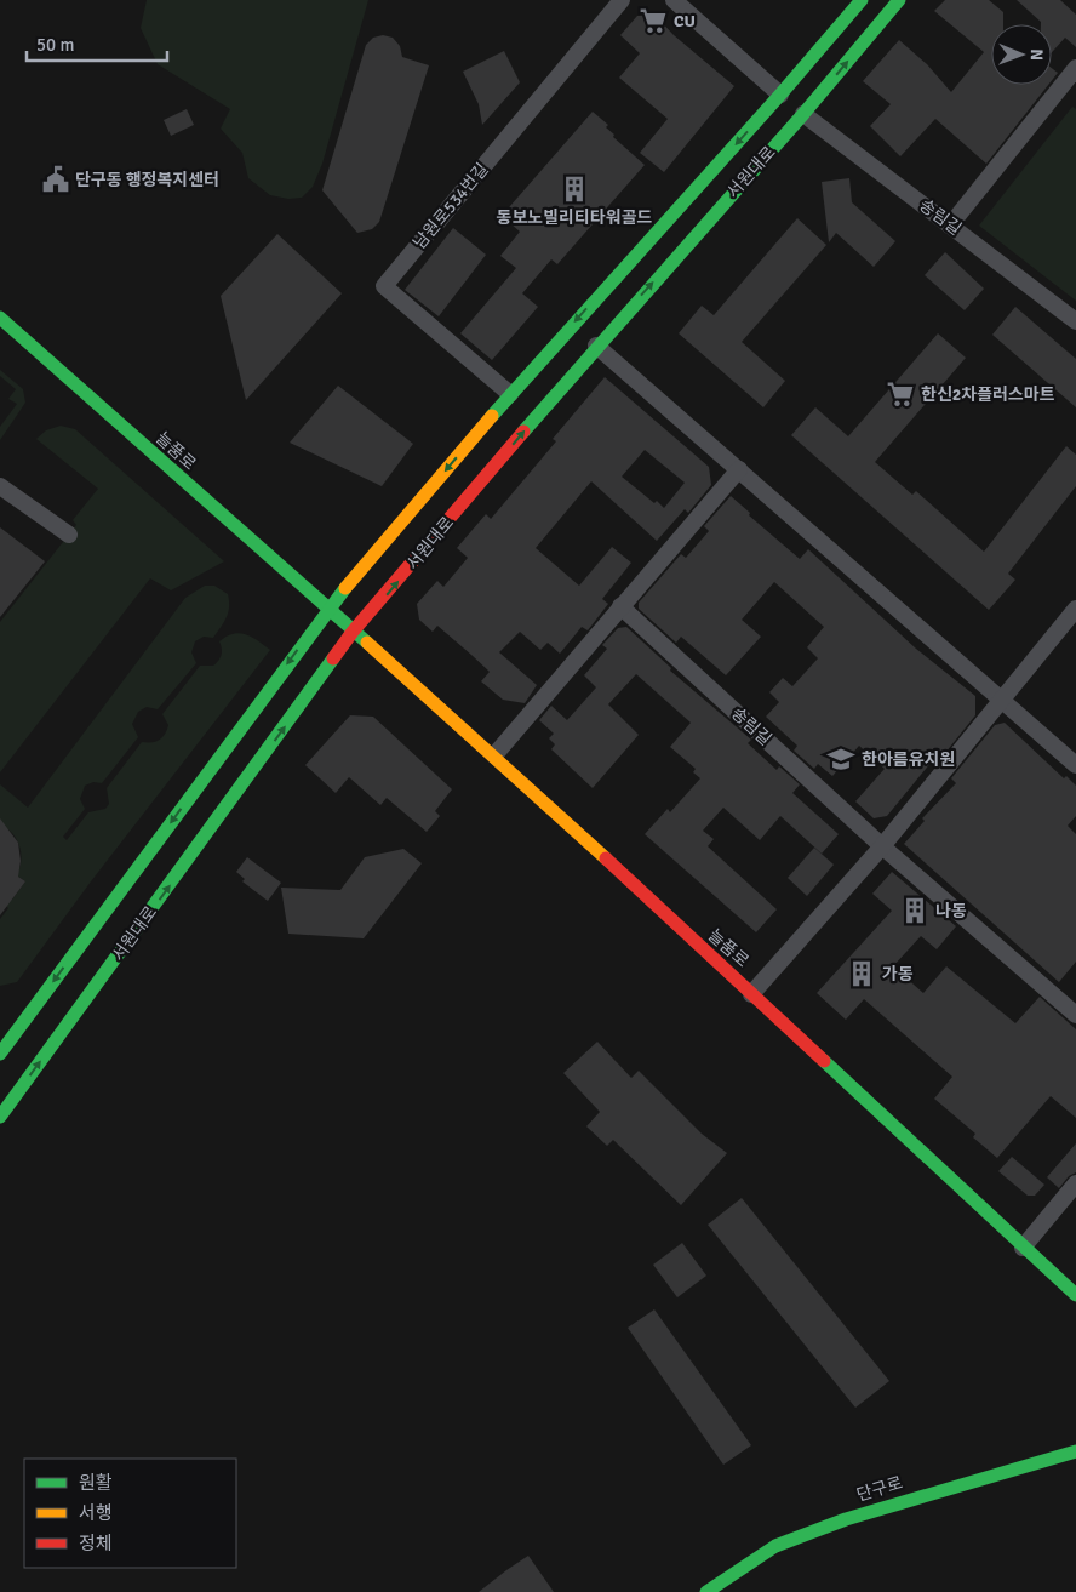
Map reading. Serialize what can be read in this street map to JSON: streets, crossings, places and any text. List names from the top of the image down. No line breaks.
{"streets":{"street":["서원대로","남원로534번길","송림길","늘품로","단구로"]},"crossings":[["서원대로","남원로534번길"],["서원대로","송림길"],["서원대로","늘품로"]],"places":{"supermarket":["CU","한신2차플러스마트"],"public building":["단구동 행정복지센터"],"building":["동보노빌리티타워골드","나동","가동"],"school or university":["한아름유치원"]},"legend":["원활","서행","정체"],"scale_bar":"50 m","north":"right"}
